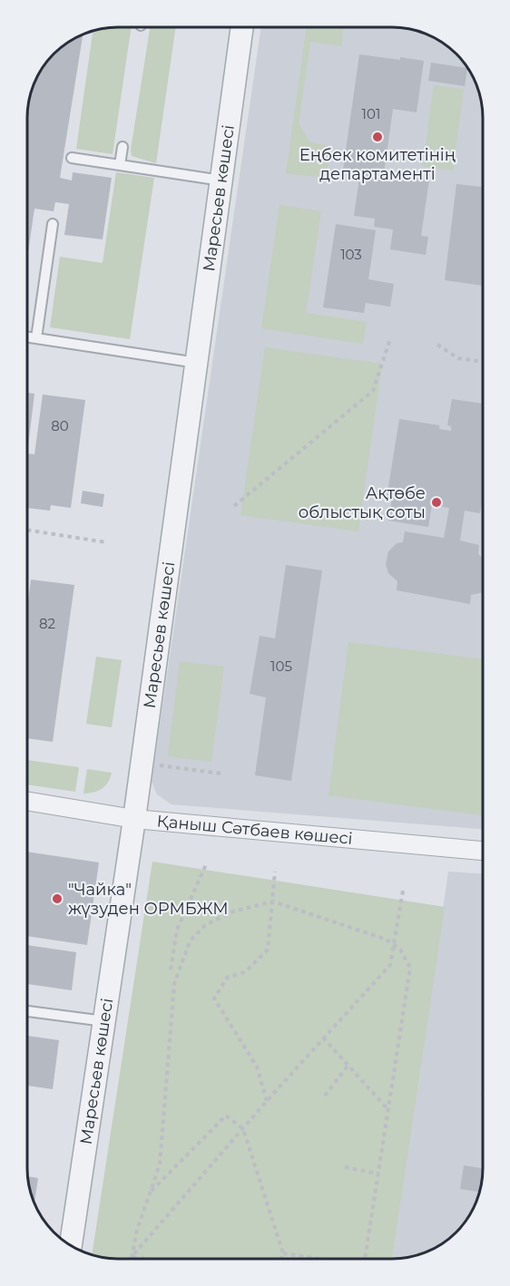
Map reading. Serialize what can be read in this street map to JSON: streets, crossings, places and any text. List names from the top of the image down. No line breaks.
{"streets":{"street":["Маресьев көшесі","Қаныш Сәтбаев көшесі"]},"crossings":[["Маресьев көшесі","Қаныш Сәтбаев көшесі"]],"places":["Еңбек комитетінің департаменті","Ақтөбе облыстық соты","\"Чайка\" жүзуден ОРМБЖМ"],"house_numbers":["101","103","80","82","105"]}
